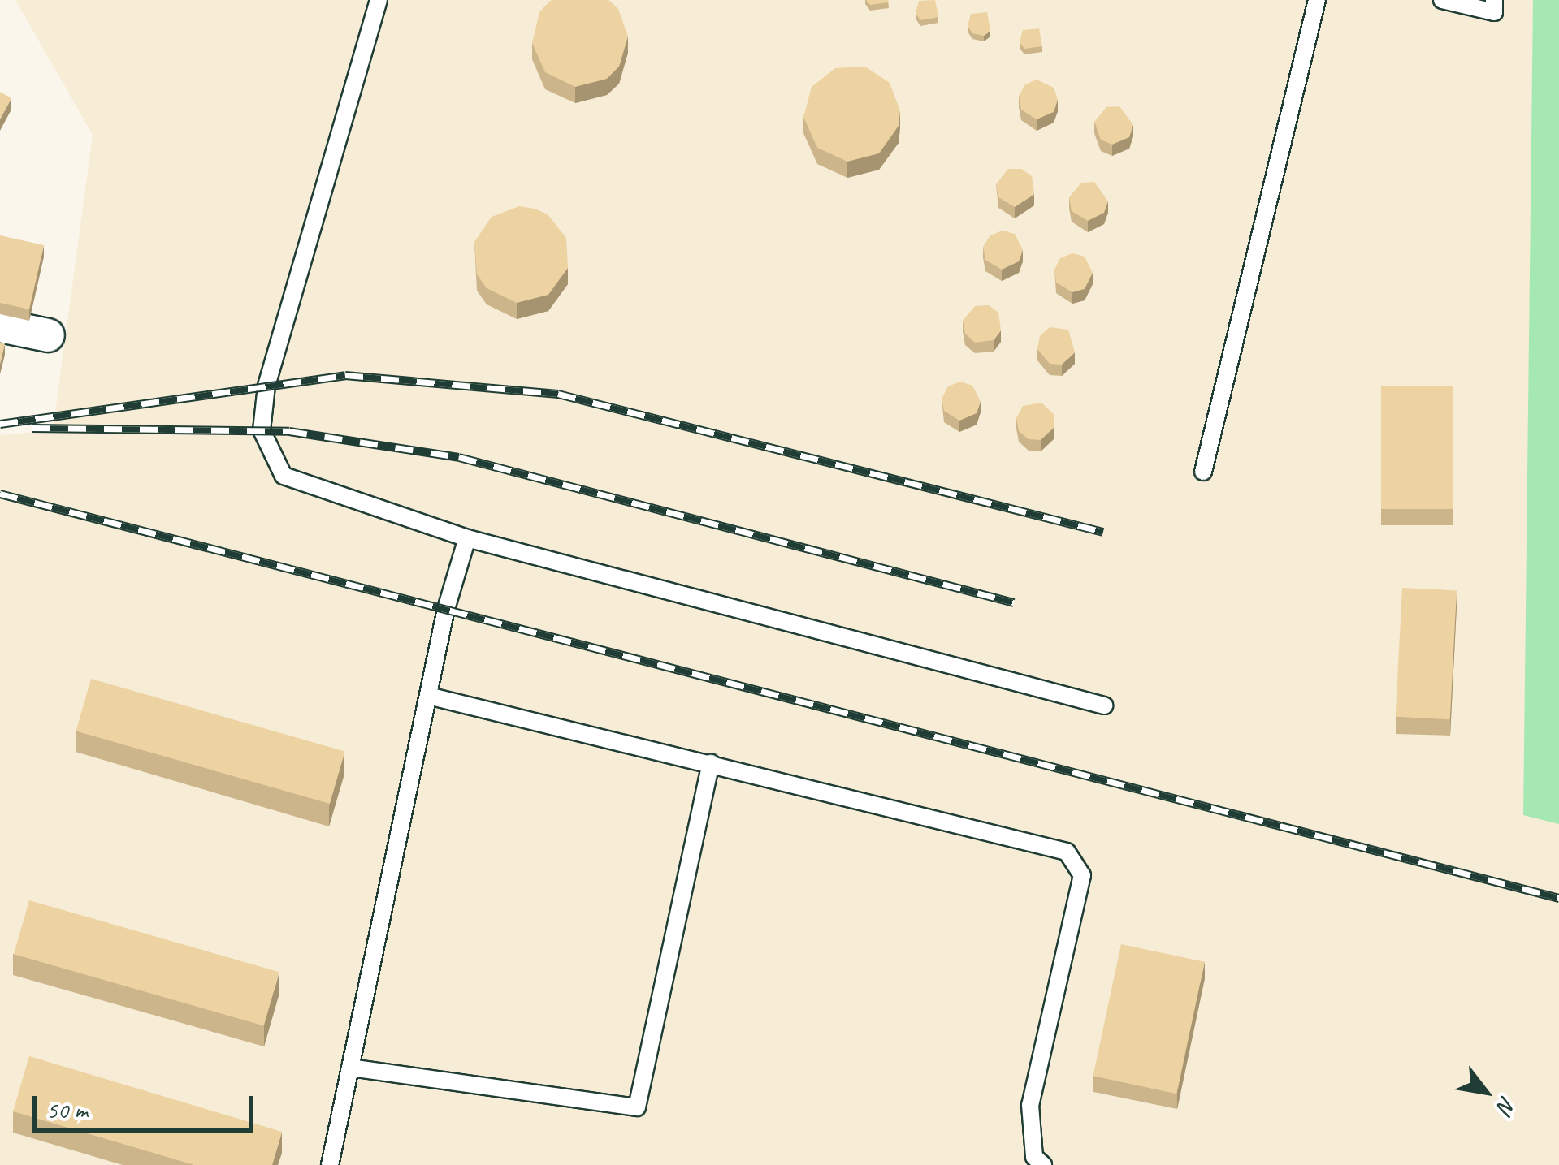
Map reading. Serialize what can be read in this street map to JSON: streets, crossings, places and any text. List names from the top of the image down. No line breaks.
{"scale_bar":"50 m","north":"bottom right"}
